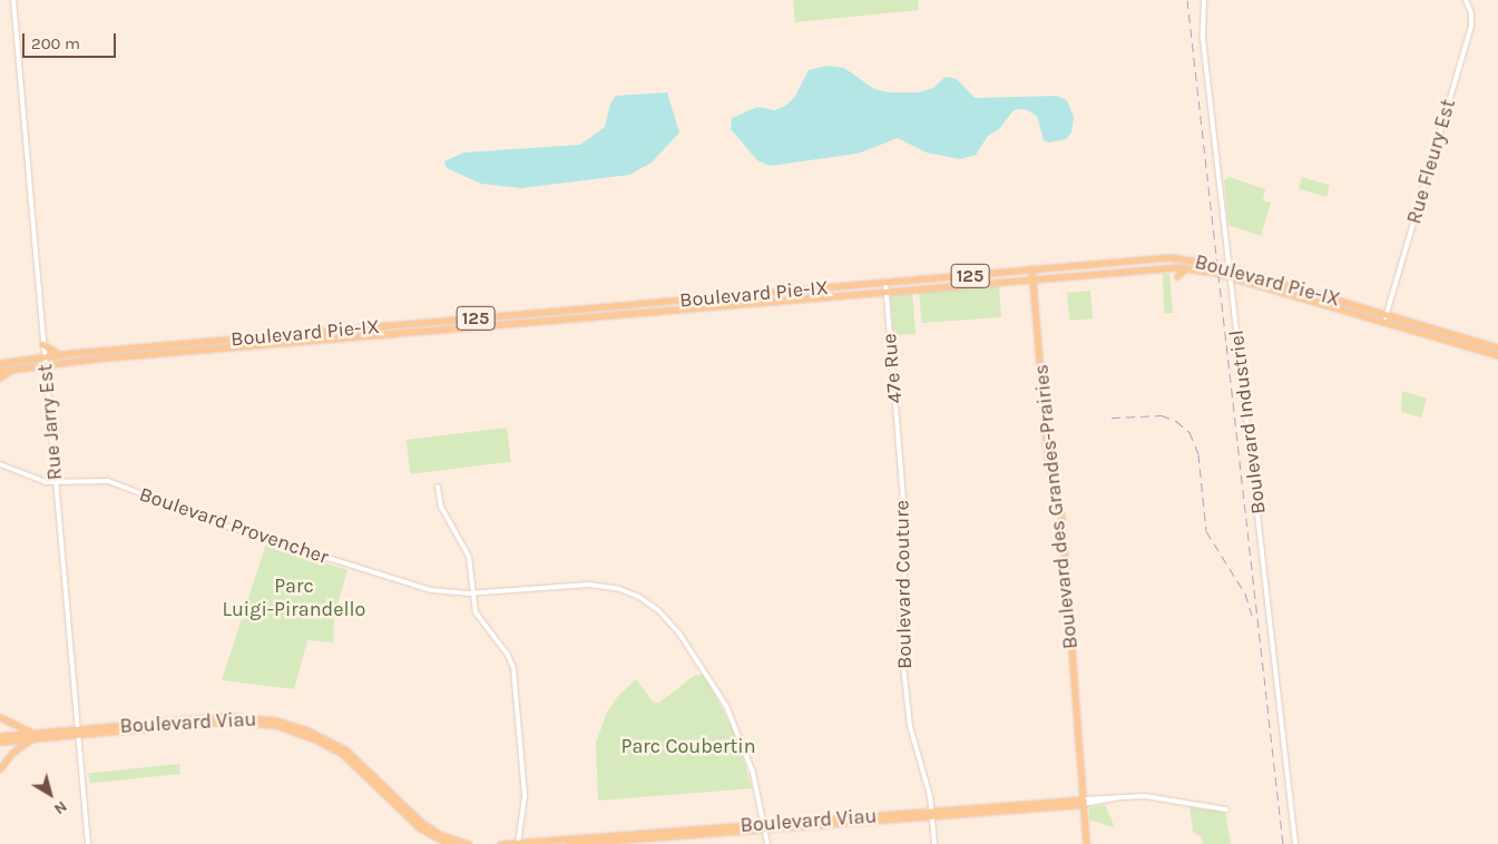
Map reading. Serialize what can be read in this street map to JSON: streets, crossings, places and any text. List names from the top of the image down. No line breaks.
{"streets":{"main road":["125","Boulevard Pie-IX","Boulevard des Grandes-Prairies","Boulevard Viau"],"street":["Rue Fleury Est","47e Rue","Rue Jarry Est","Boulevard Industriel","Boulevard Provencher","Boulevard Couture"]},"crossings":[["Rue Fleury Est","Boulevard Pie-IX"],["Boulevard Pie-IX","47e Rue"],["Boulevard Pie-IX","Rue Jarry Est"],["Boulevard Pie-IX","Boulevard Industriel"],["Boulevard Pie-IX","Boulevard des Grandes-Prairies"],["47e Rue","Boulevard Couture"],["Rue Jarry Est","Boulevard Provencher"],["Rue Jarry Est","Boulevard Viau"],["Boulevard des Grandes-Prairies","Boulevard Viau"],["Boulevard Provencher","Boulevard Viau"],["Boulevard Couture","Boulevard Viau"]],"parks":["Parc Luigi-Pirandello","Parc Coubertin"],"scale_bar":"200 m","north":"bottom right"}
